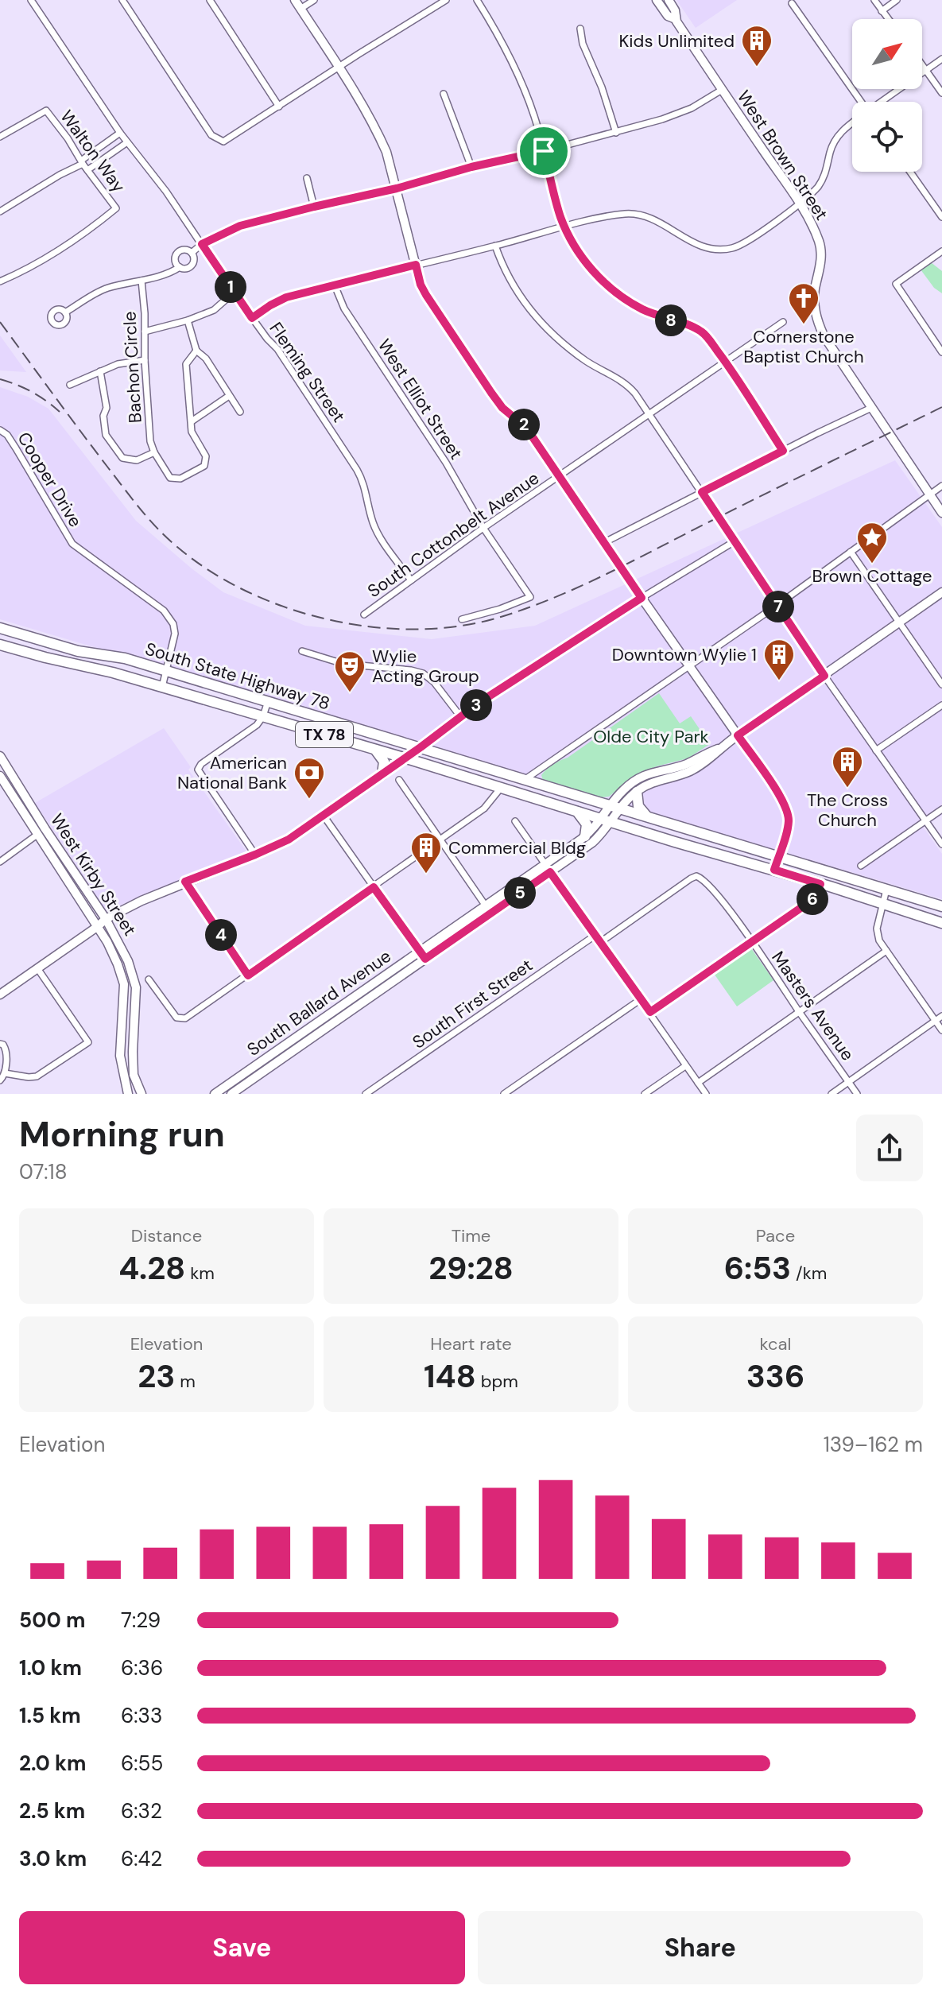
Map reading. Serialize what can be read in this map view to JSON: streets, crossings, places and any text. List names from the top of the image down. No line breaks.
{"streets":{"main road":["West Brown Street","South State Highway 78","TX 78","West Kirby Street","South Ballard Avenue"],"street":["Walton Way","Bachon Circle","Fleming Street","West Elliot Street","Cooper Drive","South Cottonbelt Avenue","South First Street","Masters Avenue"]},"crossings":[["Fleming Street","South Cottonbelt Avenue"],["West Elliot Street","South Cottonbelt Avenue"],["Cooper Drive","South State Highway 78"],["South State Highway 78","TX 78"],["South State Highway 78","South Ballard Avenue"],["TX 78","South Ballard Avenue"]],"parks":["Olde City Park"],"places":{"building":["Kids Unlimited","Downtown Wylie 1","The Cross Church","Commercial Bldg"],"church":["Cornerstone Baptist Church"],"place":["Brown Cottage"],"theatre":["Wylie Acting Group"],"bank":["American National Bank"]},"north":"top right","page":{"pins":["1","8","2","7","3","5","6","4"],"heading":["Morning run","07:18"],"stats":[["Distance","4.28 km"],["Time","29:28"],["Pace","6:53 /km"],["Elevation","23 m"],["Heart rate","148 bpm"],["kcal","336"]],"chart":["Elevation","139–162 m"],"list":[{"name":"500 m","note":"7:29"},{"name":"1.0 km","note":"6:36"},{"name":"1.5 km","note":"6:33"},{"name":"2.0 km","note":"6:55"},{"name":"2.5 km","note":"6:32"},{"name":"3.0 km","note":"6:42"}],"buttons":["Save","Share"]}}
